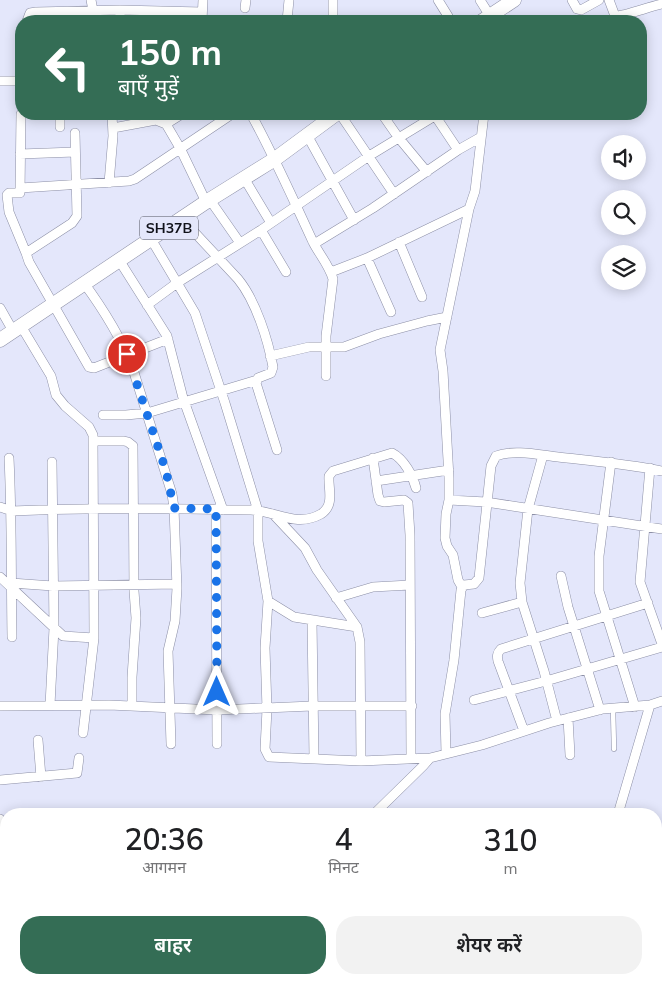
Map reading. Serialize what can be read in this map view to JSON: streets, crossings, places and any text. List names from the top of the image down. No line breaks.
{"streets":{"main road":["SH37B"]},"page":{"turn":["150 m","बाएँ मुड़ें"],"eta":["20:36","आगमन","4","मिनट","310","m"],"buttons":["बाहर","शेयर करें"]}}
